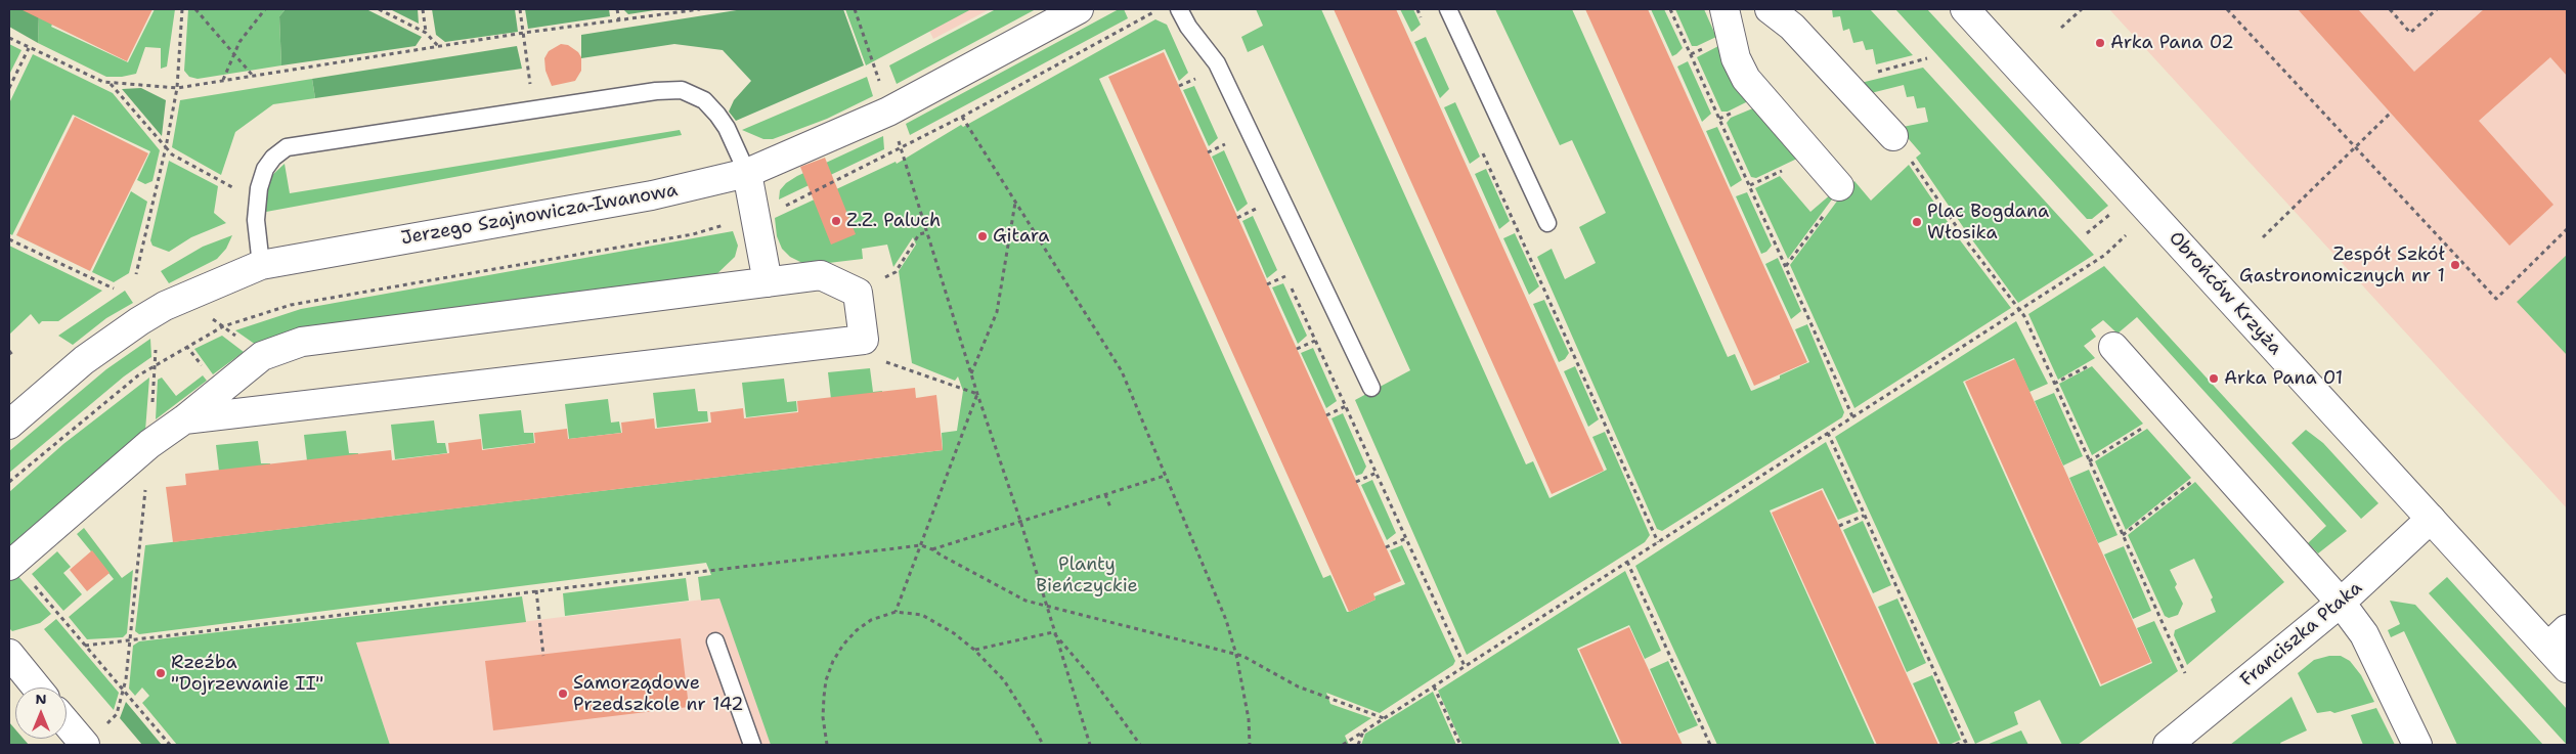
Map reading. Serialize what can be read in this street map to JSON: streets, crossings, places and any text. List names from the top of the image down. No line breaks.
{"streets":{"street":["Jerzego Szajnowicza-Iwanowa","Obrońców Krzyża","Franciszka Ptaka"]},"crossings":[["Obrońców Krzyża","Franciszka Ptaka"]],"parks":["Planty Bieńczyckie"],"places":["Arka Pana 02","Z.Z. Paluch","Plac Bogdana Włosika","Gitara","Zespół Szkół Gastronomicznych nr 1","Arka Pana 01","Rzeźba \"Dojrzewanie II\"","Samorządowe Przedszkole nr 142"],"north":"top"}
